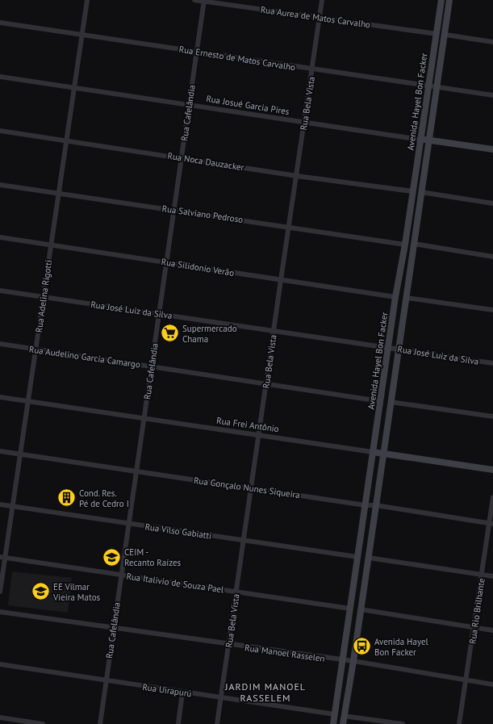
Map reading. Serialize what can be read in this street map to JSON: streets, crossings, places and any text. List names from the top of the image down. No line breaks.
{"streets":{"main road":["Avenida Hayel Bon Facker","Rua Josué Garcia Pires","Rua Frei Antônio"],"street":["Rua Aurea de Matos Carvalho","Rua Ernesto de Matos Carvalho","Rua Bela Vista","Rua Cafelândia","Rua Noca Dauzacker","Rua Salviano Pedroso","Rua Silidonio Verão","Rua Adelina Rigotti","Rua José Luiz da Silva","Rua Audelino Garcia Camargo","Rua Gonçalo Nunes Siqueira","Rua Vilso Gabiatti","Rua Italivio de Souza Pael","Rua Rio Brilhante","Rua Manoel Rasselen","Rua Uirapurú"]},"crossings":[["Rua Aurea de Matos Carvalho","Avenida Hayel Bon Facker"],["Rua Aurea de Matos Carvalho","Rua Bela Vista"],["Rua Aurea de Matos Carvalho","Rua Cafelândia"],["Rua Ernesto de Matos Carvalho","Avenida Hayel Bon Facker"],["Rua Ernesto de Matos Carvalho","Rua Bela Vista"],["Rua Ernesto de Matos Carvalho","Rua Cafelândia"],["Rua Ernesto de Matos Carvalho","Rua Adelina Rigotti"],["Avenida Hayel Bon Facker","Rua Josué Garcia Pires"],["Avenida Hayel Bon Facker","Rua Noca Dauzacker"],["Avenida Hayel Bon Facker","Rua Salviano Pedroso"],["Avenida Hayel Bon Facker","Rua Silidonio Verão"],["Avenida Hayel Bon Facker","Rua José Luiz da Silva"],["Avenida Hayel Bon Facker","Rua Audelino Garcia Camargo"],["Avenida Hayel Bon Facker","Rua Frei Antônio"],["Avenida Hayel Bon Facker","Rua Gonçalo Nunes Siqueira"],["Avenida Hayel Bon Facker","Rua Vilso Gabiatti"],["Avenida Hayel Bon Facker","Rua Italivio de Souza Pael"],["Avenida Hayel Bon Facker","Rua Manoel Rasselen"],["Avenida Hayel Bon Facker","Rua Uirapurú"],["Rua Bela Vista","Rua Josué Garcia Pires"],["Rua Bela Vista","Rua Noca Dauzacker"],["Rua Bela Vista","Rua Salviano Pedroso"],["Rua Bela Vista","Rua Silidonio Verão"],["Rua Bela Vista","Rua José Luiz da Silva"],["Rua Bela Vista","Rua Audelino Garcia Camargo"],["Rua Bela Vista","Rua Frei Antônio"],["Rua Bela Vista","Rua Gonçalo Nunes Siqueira"],["Rua Bela Vista","Rua Vilso Gabiatti"],["Rua Bela Vista","Rua Italivio de Souza Pael"],["Rua Bela Vista","Rua Manoel Rasselen"],["Rua Bela Vista","Rua Uirapurú"],["Rua Josué Garcia Pires","Rua Cafelândia"],["Rua Josué Garcia Pires","Rua Adelina Rigotti"],["Rua Cafelândia","Rua Noca Dauzacker"],["Rua Cafelândia","Rua Salviano Pedroso"],["Rua Cafelândia","Rua Silidonio Verão"],["Rua Cafelândia","Rua José Luiz da Silva"],["Rua Cafelândia","Rua Audelino Garcia Camargo"],["Rua Cafelândia","Rua Frei Antônio"],["Rua Cafelândia","Rua Gonçalo Nunes Siqueira"],["Rua Cafelândia","Rua Vilso Gabiatti"],["Rua Cafelândia","Rua Italivio de Souza Pael"],["Rua Cafelândia","Rua Manoel Rasselen"],["Rua Cafelândia","Rua Uirapurú"],["Rua Noca Dauzacker","Rua Adelina Rigotti"],["Rua Salviano Pedroso","Rua Adelina Rigotti"],["Rua Silidonio Verão","Rua Adelina Rigotti"],["Rua Adelina Rigotti","Rua José Luiz da Silva"],["Rua Adelina Rigotti","Rua Audelino Garcia Camargo"],["Rua Adelina Rigotti","Rua Frei Antônio"],["Rua Adelina Rigotti","Rua Gonçalo Nunes Siqueira"],["Rua Adelina Rigotti","Rua Vilso Gabiatti"],["Rua Adelina Rigotti","Rua Italivio de Souza Pael"],["Rua Gonçalo Nunes Siqueira","Rua Rio Brilhante"],["Rua Rio Brilhante","Rua Manoel Rasselen"]],"districts":["JARDIM MANOEL RASSELEM"],"places":{"supermarket":["Supermercado Chama"],"building":["Cond. Res. Pé de Cedro I"],"school or university":["CEIM - Recanto Raízes","EE Vilmar Vieira Matos"],"bus stop":["Avenida Hayel Bon Facker"]}}
